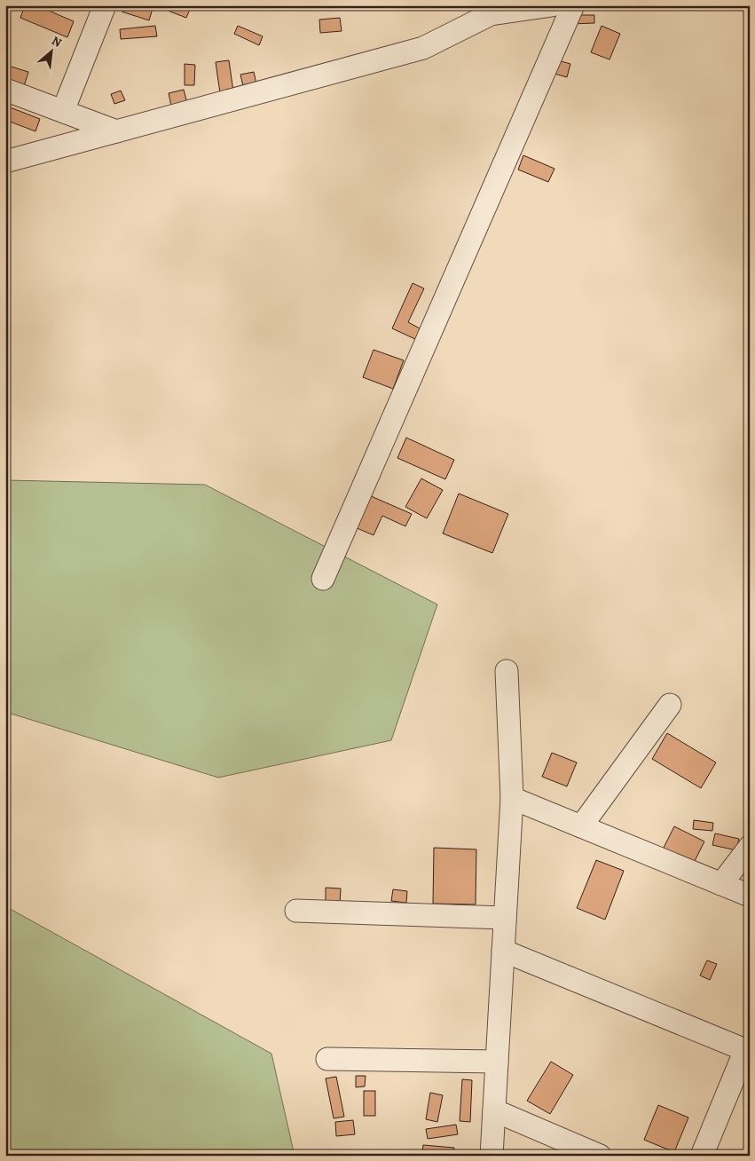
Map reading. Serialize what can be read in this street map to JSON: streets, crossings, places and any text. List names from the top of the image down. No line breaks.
{"north":"top right"}
